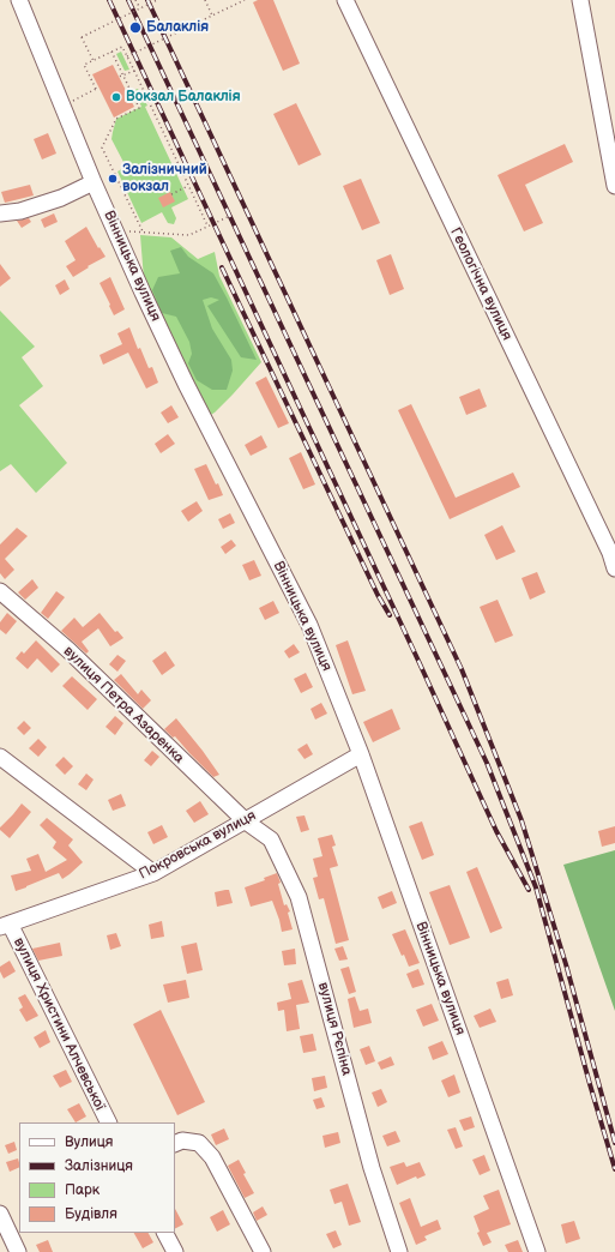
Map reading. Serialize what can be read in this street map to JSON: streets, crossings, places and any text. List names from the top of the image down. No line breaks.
{"streets":{"street":["Вінницька вулиця","Геологічна вулиця","вулиця Петра Азаренка","Покровська вулиця","вулиця Христини Алчевської","вулиця Рєпіна"]},"crossings":[["Вінницька вулиця","Покровська вулиця"],["вулиця Петра Азаренка","Покровська вулиця"],["вулиця Петра Азаренка","вулиця Рєпіна"],["Покровська вулиця","вулиця Христини Алчевської"],["Покровська вулиця","вулиця Рєпіна"]],"places":["Балаклія","Вокзал Балаклія","Залізничний вокзал"],"legend":["Вулиця","Залізниця","Парк","Будівля"]}
